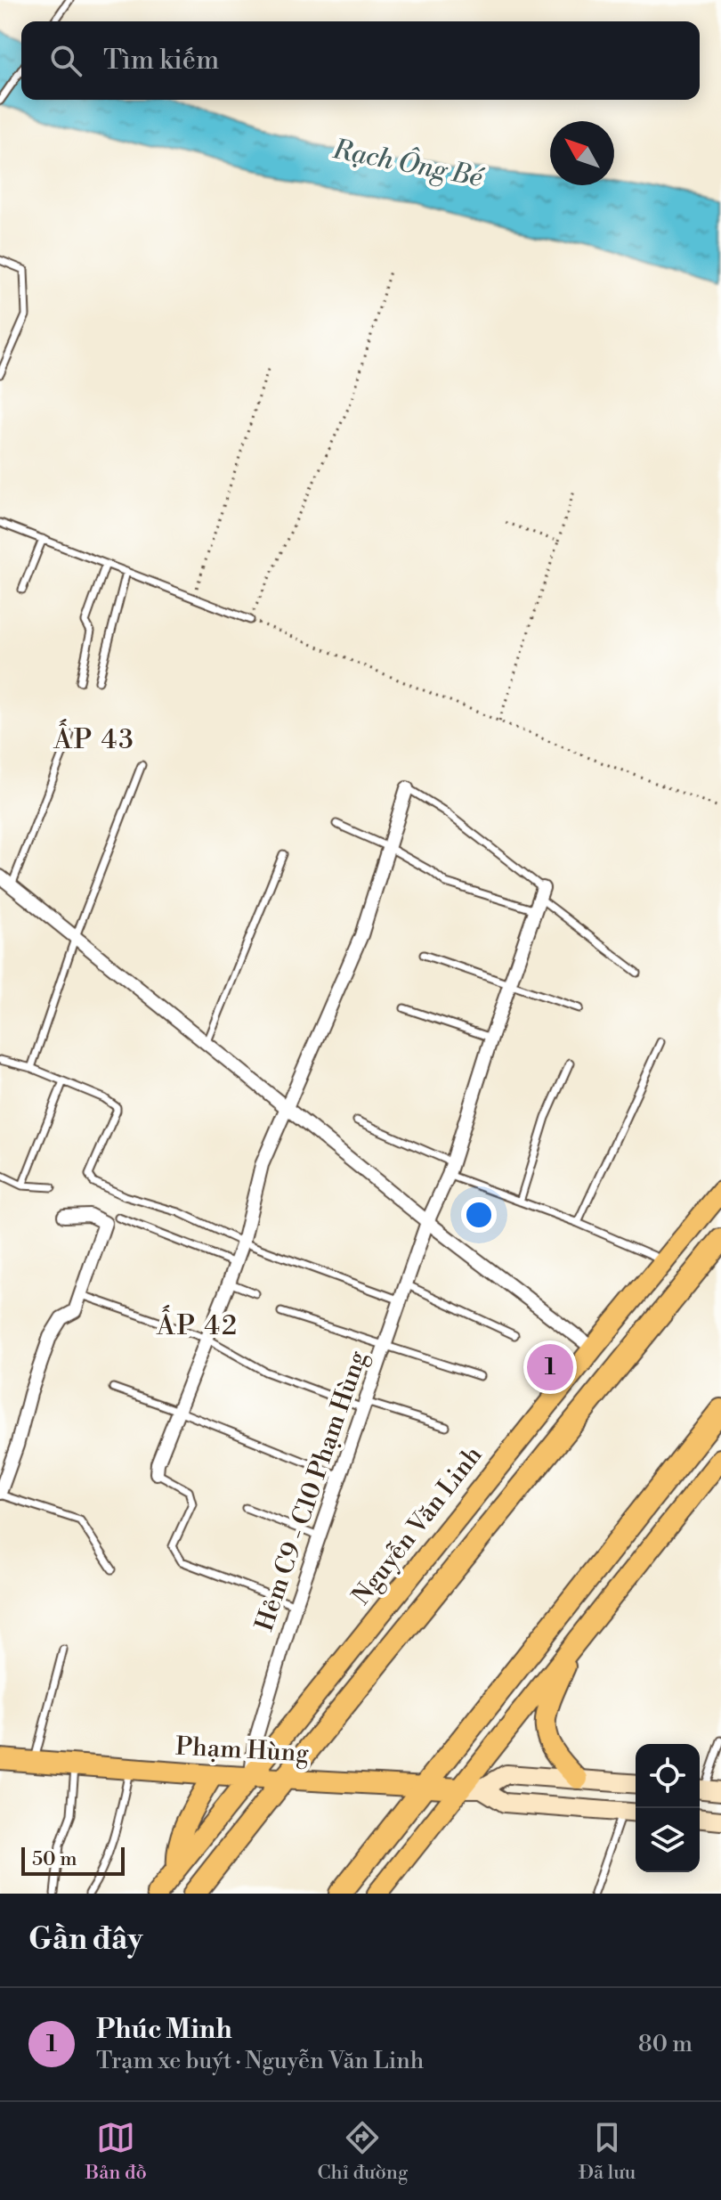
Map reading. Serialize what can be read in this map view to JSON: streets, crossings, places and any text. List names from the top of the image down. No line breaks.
{"streets":{"main road":["Nguyễn Văn Linh","Phạm Hùng"],"street":["Hẻm C9 - C10 Phạm Hùng"]},"crossings":[["Hẻm C9 - C10 Phạm Hùng","Nguyễn Văn Linh"],["Hẻm C9 - C10 Phạm Hùng","Phạm Hùng"],["Nguyễn Văn Linh","Phạm Hùng"]],"districts":["ẤP 43","ẤP 42"],"water":["Rạch Ông Bé"],"scale_bar":"50 m","north":"top left","page":{"search":"Tìm kiếm","pins":"1","scale":"50 m","heading":"Gần đây","list":[{"mark":"1","name":"Phúc Minh","note":"Trạm xe buýt · Nguyễn Văn Linh","value":"80 m"}],"nav":["Bản đồ","Chỉ đường","Đã lưu"]}}
